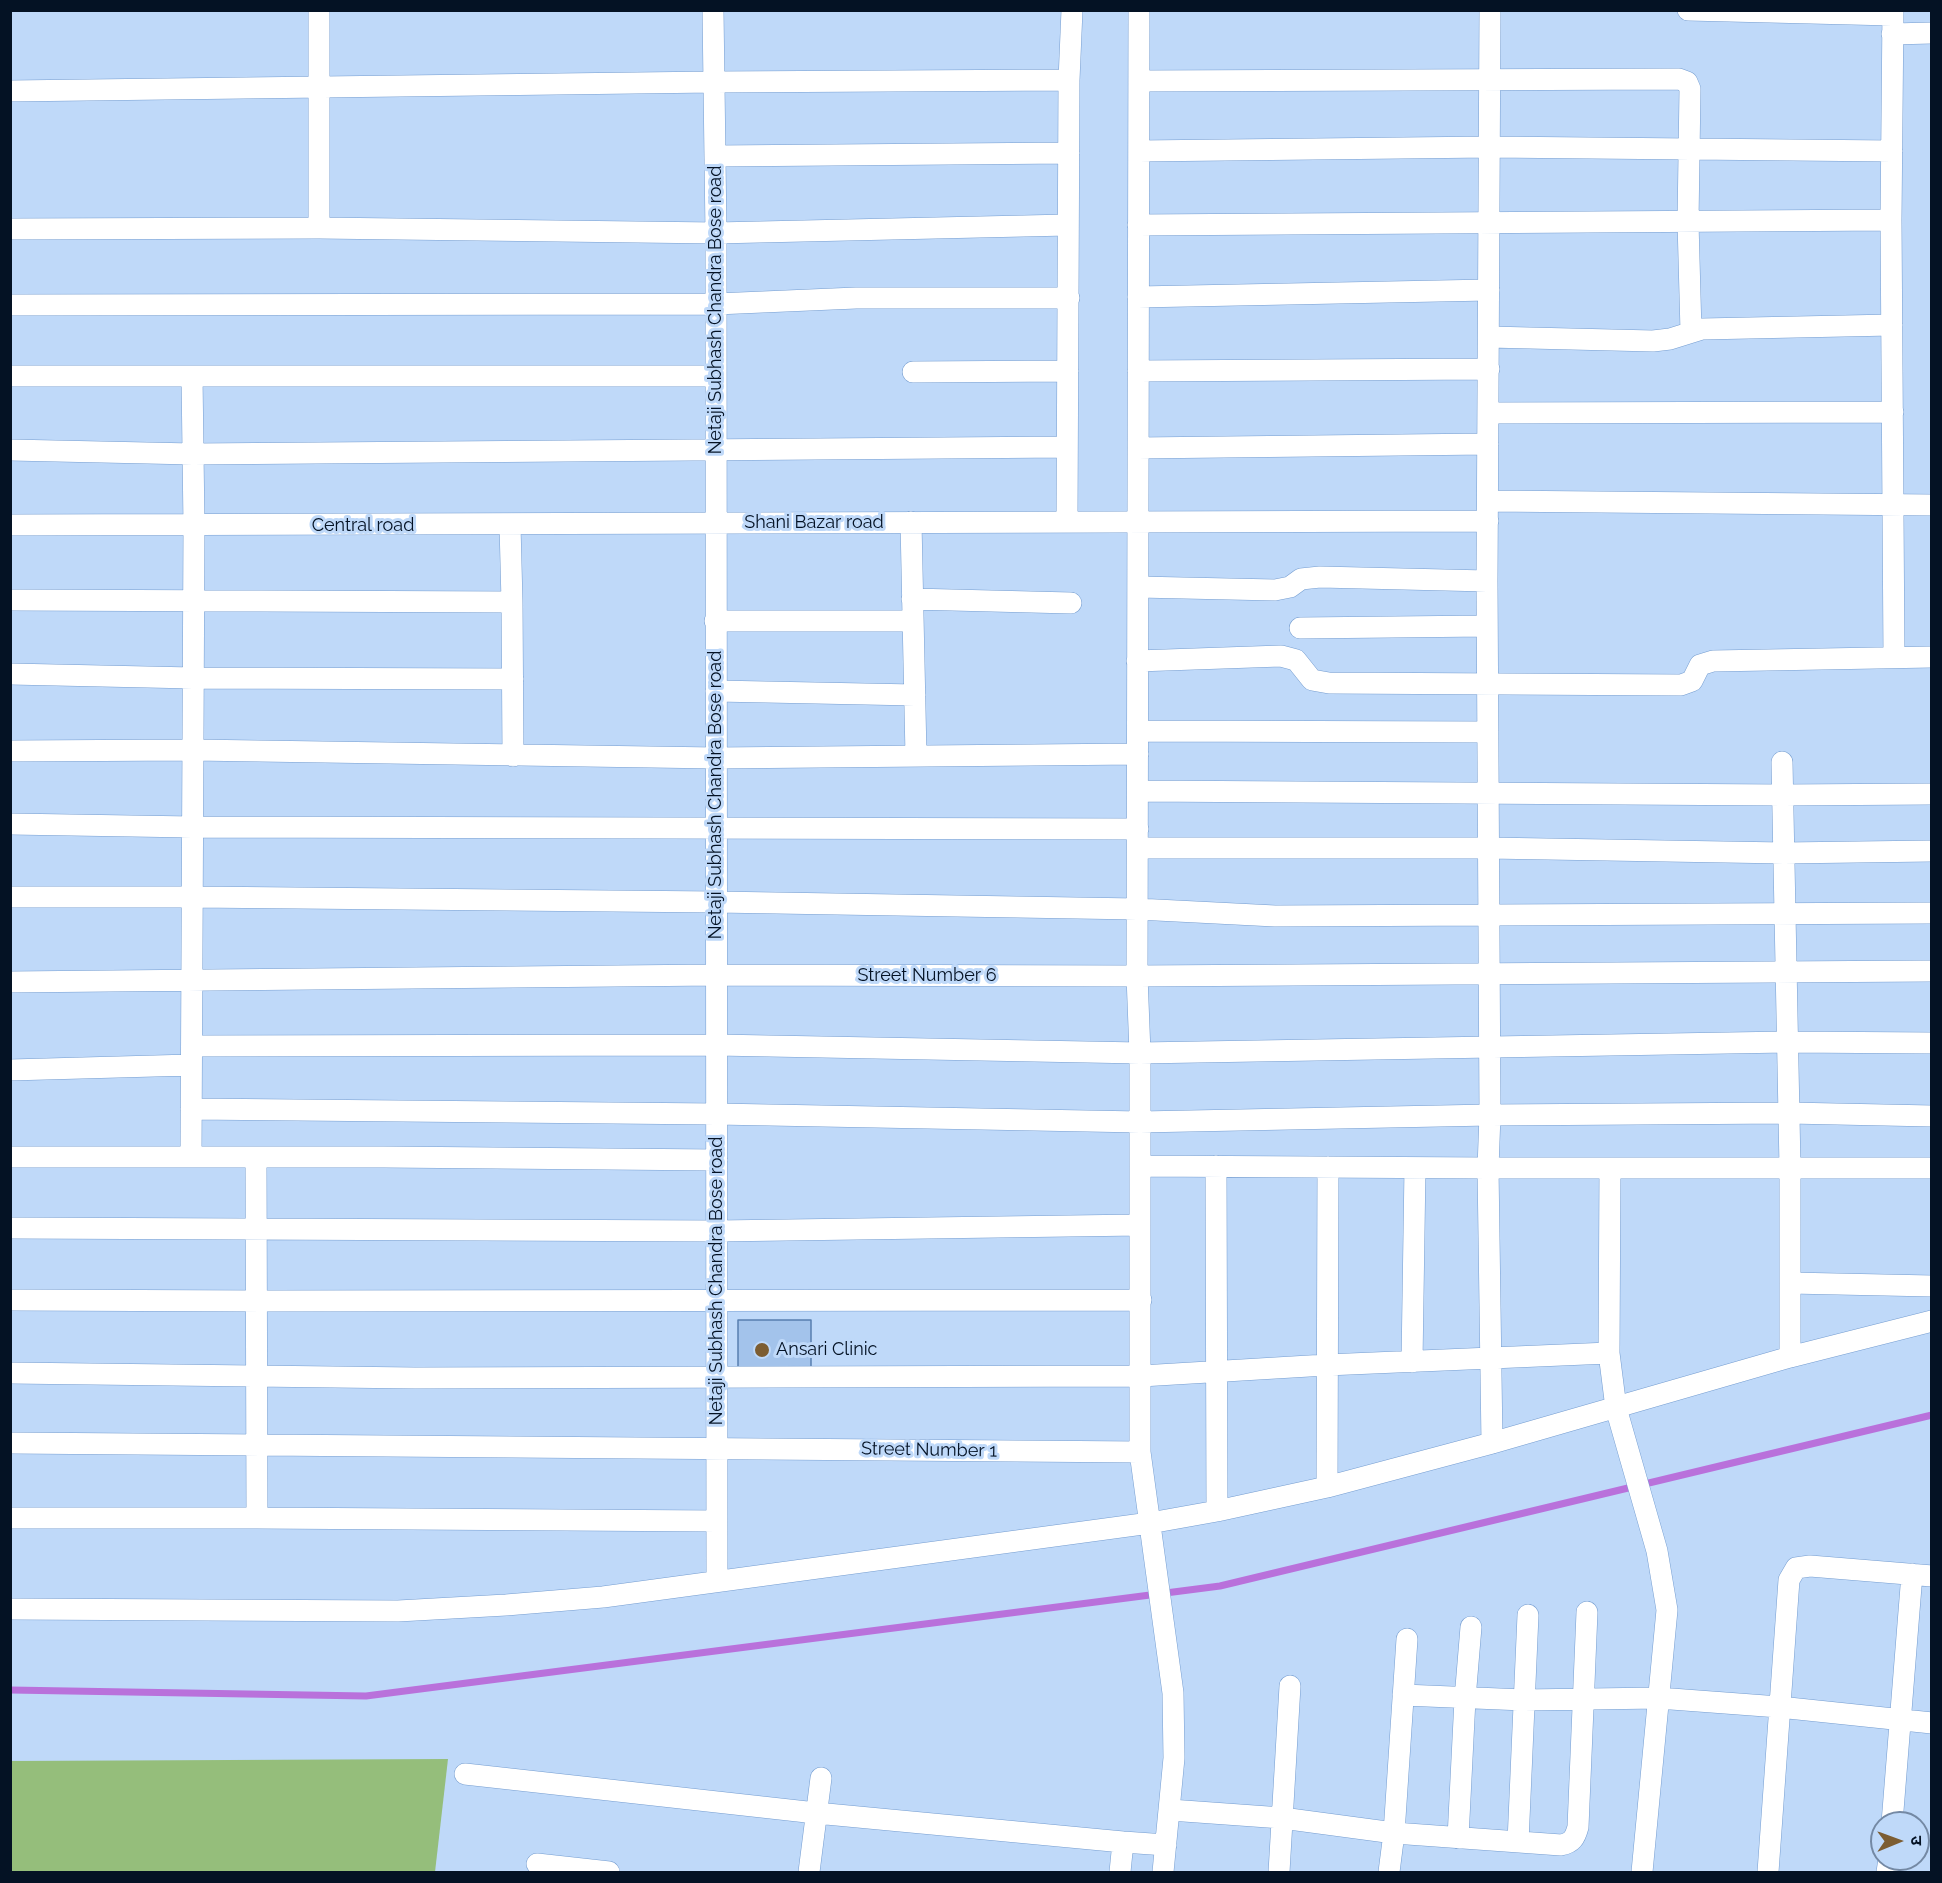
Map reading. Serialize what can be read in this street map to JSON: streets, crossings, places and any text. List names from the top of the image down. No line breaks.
{"streets":{"street":["Netaji Subhash Chandra Bose road","Shani Bazar road","Central road","Street Number 6","Street Number 1"]},"crossings":[["Netaji Subhash Chandra Bose road","Shani Bazar road"],["Netaji Subhash Chandra Bose road","Central road"],["Netaji Subhash Chandra Bose road","Street Number 6"],["Netaji Subhash Chandra Bose road","Street Number 1"],["Shani Bazar road","Central road"]],"places":["Ansari Clinic"],"north":"right"}
